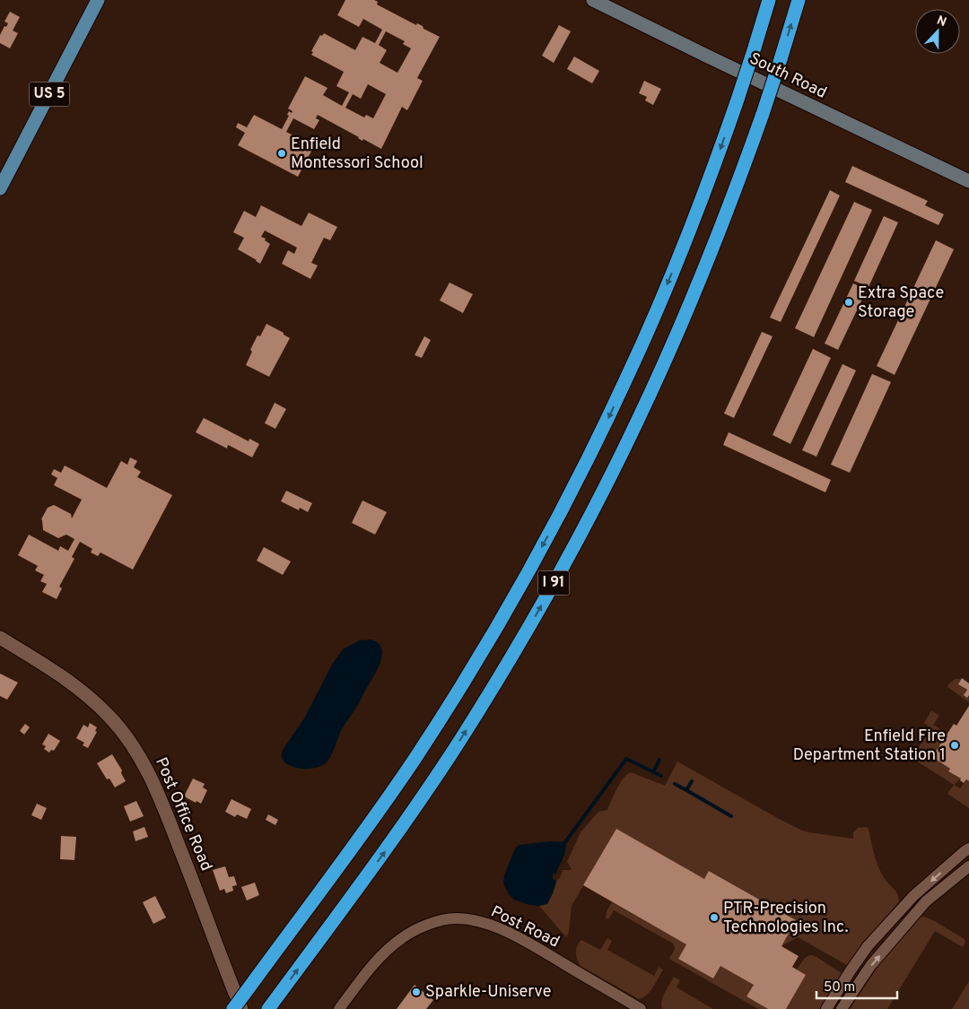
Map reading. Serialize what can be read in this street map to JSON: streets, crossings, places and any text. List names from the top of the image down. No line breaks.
{"streets":{"highway":["I 91"],"main road":["South Road","US 5"],"street":["Post Office Road","Post Road"]},"places":["Enfield Montessori School","Extra Space Storage","Enfield Fire Department Station 1","PTR-Precision Technologies Inc.","Sparkle-Uniserve"],"scale_bar":"50 m","north":"top"}
